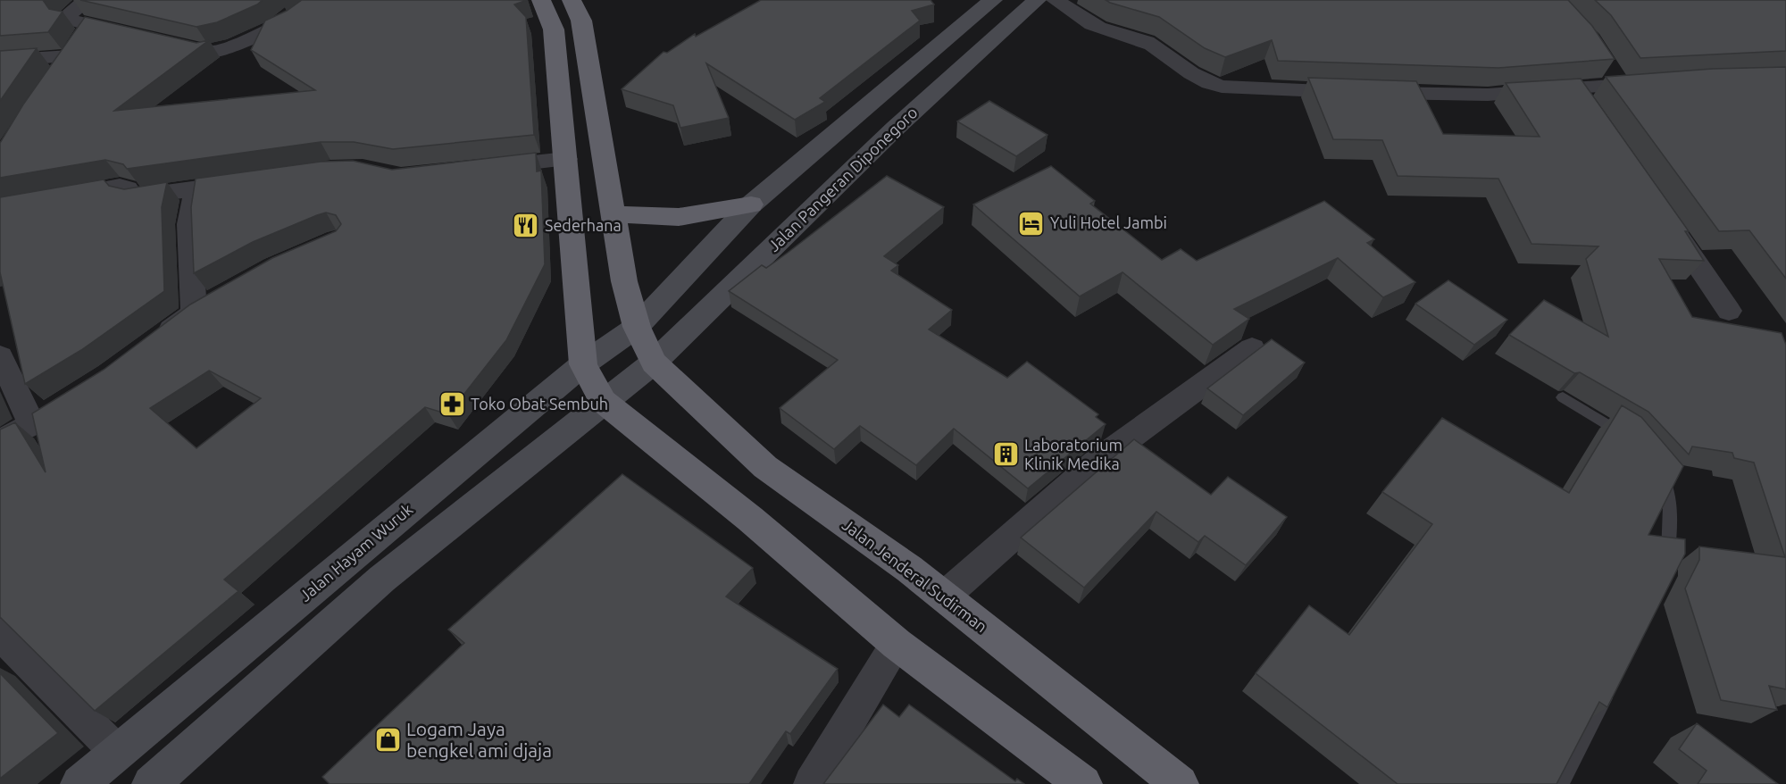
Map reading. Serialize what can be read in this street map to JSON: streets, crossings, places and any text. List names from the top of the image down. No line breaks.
{"streets":{"highway":["Jalan Jenderal Sudirman"],"main road":["Jalan Pangeran Diponegoro","Jalan Hayam Wuruk"]},"crossings":[["Jalan Pangeran Diponegoro","Jalan Jenderal Sudirman"]],"places":{"hotel":["Yuli Hotel Jambi"],"restaurant":["Sederhana"],"pharmacy":["Toko Obat Sembuh"],"building":["Laboratorium Klinik Medika"],"shop":["Logam Jaya bengkel ami djaja"]}}
